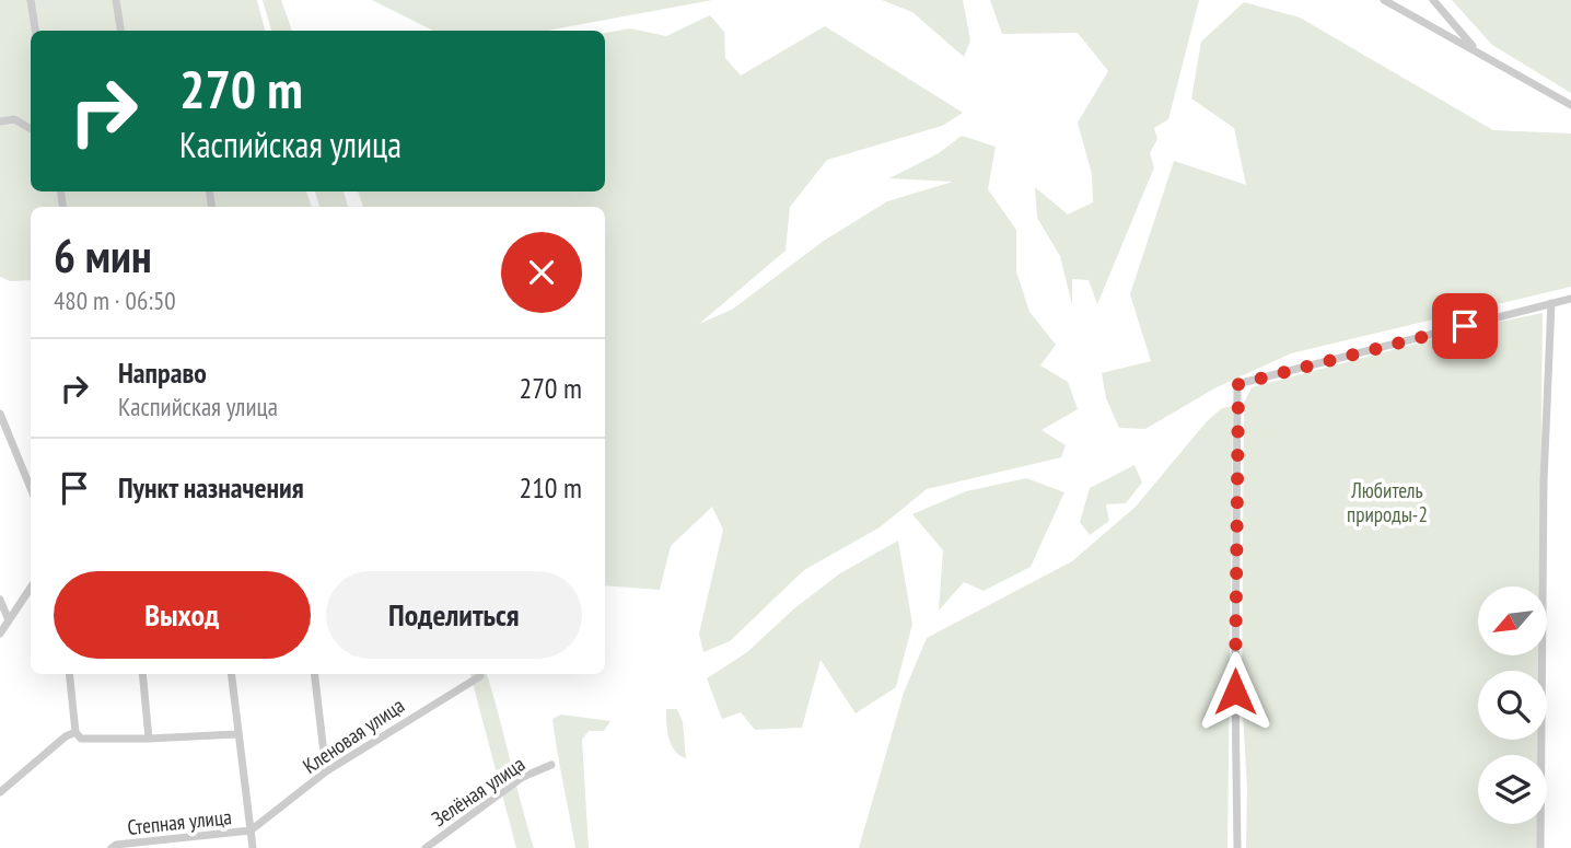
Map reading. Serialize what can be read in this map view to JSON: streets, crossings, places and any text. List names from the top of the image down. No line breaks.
{"streets":{"street":["Кленовая улица","Зелёная улица","Степная улица"]},"crossings":[["Кленовая улица","Степная улица"]],"parks":["Любитель природы-2"],"north":"bottom left","page":{"turn":["270 m","Каспийская улица"],"heading":["6 мин","480 m · 06:50"],"list":[{"name":"Направо","note":"Каспийская улица","value":"270 m"},{"name":"Пункт назначения","value":"210 m"}],"buttons":["Выход","Поделиться"]}}
